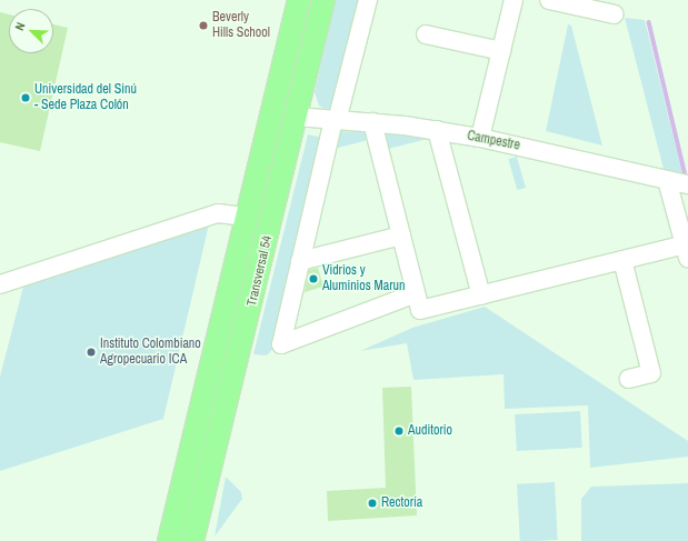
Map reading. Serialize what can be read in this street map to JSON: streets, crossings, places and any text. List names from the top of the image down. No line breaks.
{"streets":{"main road":["Transversal 54"],"street":["Campestre"]},"crossings":[["Campestre","Transversal 54"]],"places":["Beverly Hills School","Universidad del Sinú - Sede Plaza Colón","Vidrios y Aluminios Marun","Instituto Colombiano Agropecuario ICA","Auditorio","Rectoría"],"north":"top left"}
